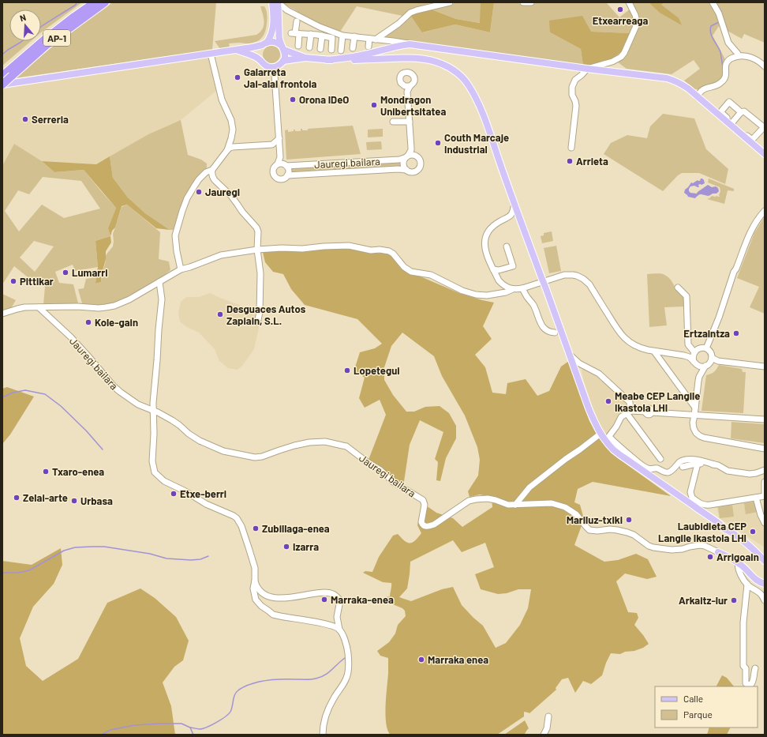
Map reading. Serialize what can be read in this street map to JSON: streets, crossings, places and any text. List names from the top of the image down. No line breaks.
{"streets":{"highway":["AP-1"],"street":["Jauregi bailara"]},"places":["Etxearreaga","Galarreta Jai-alai frontoia","Orona IDeO","Mondragon Unibertsitatea","Serreria","Couth Marcaje Industrial","Arrieta","Jauregi","Lumarri","Pittikar","Desguaces Autos Zapiain, S.L.","Kole-gain","Ertzaintza","Lopetegui","Meabe CEP Langile Ikastola LHI","Txaro-enea","Etxe-berri","Zelai-arte","Urbasa","Mariluz-txiki","Zubillaga-enea","Laubidieta CEP Langile Ikastola LHI","Izarra","Arrigoain","Marraka-enea","Arkaitz-lur","Marraka enea"],"legend":["Calle","Parque"],"north":"top"}
